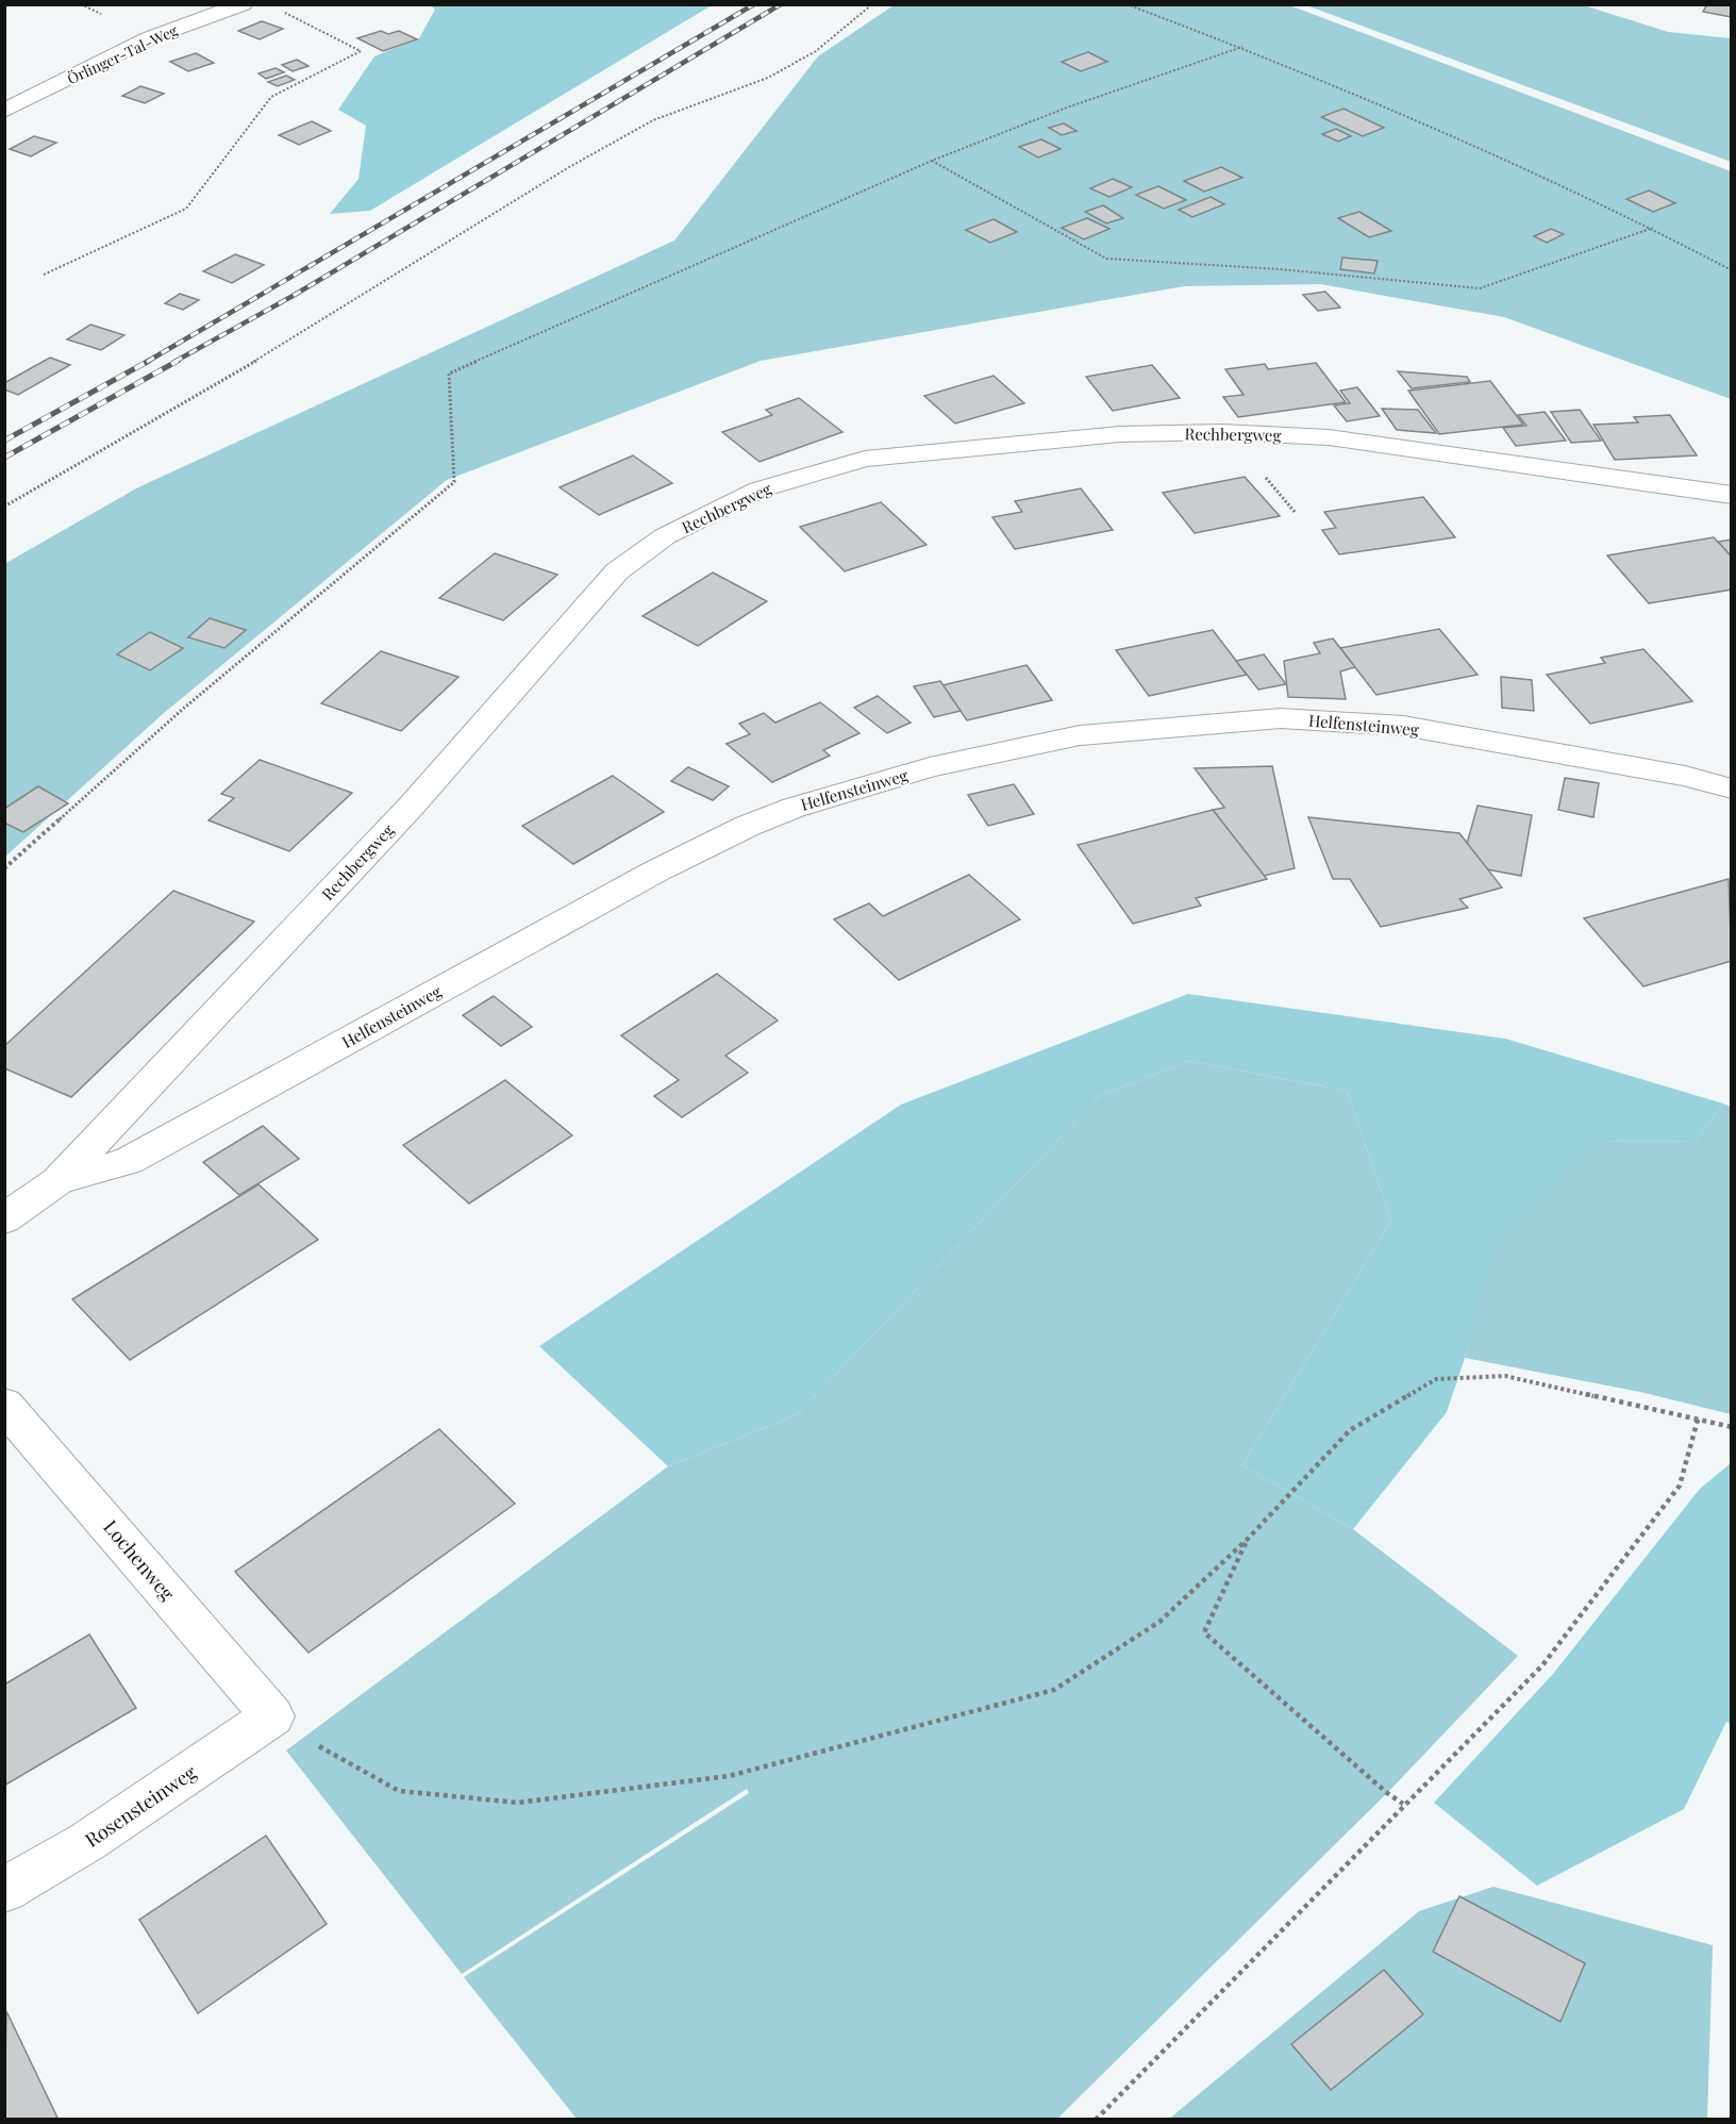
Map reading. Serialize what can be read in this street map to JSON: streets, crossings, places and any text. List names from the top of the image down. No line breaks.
{"streets":{"street":["Örlinger-Tal-Weg","Rechbergweg","Helfensteinweg","Lochenweg","Rosensteinweg"]},"crossings":[["Rechbergweg","Helfensteinweg"],["Lochenweg","Rosensteinweg"]]}
